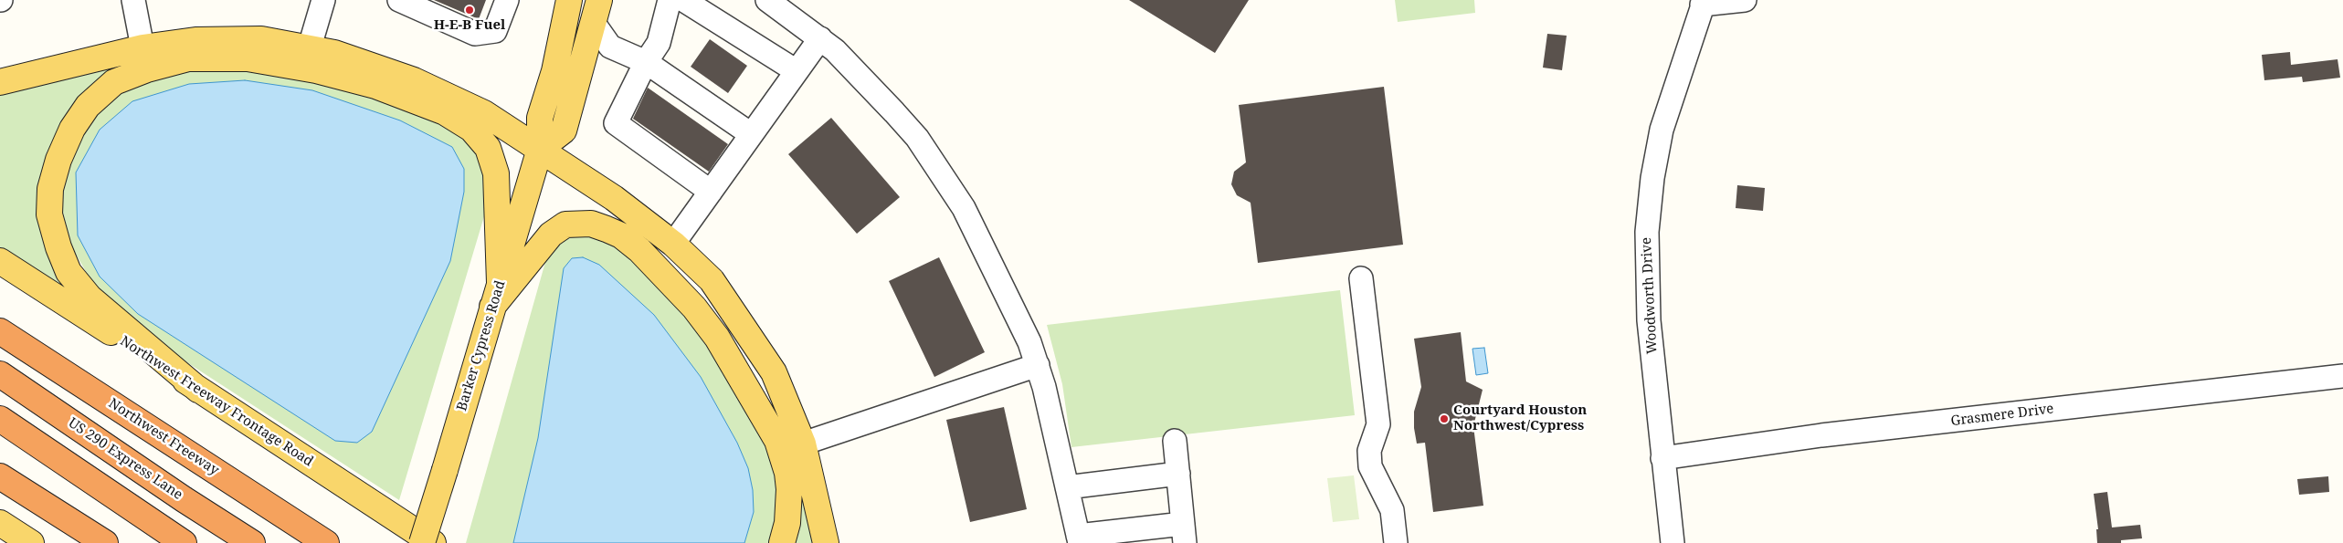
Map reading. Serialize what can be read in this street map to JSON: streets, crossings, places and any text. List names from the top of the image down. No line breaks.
{"streets":{"highway":["Northwest Freeway","US 290 Express Lane"],"main road":["Barker Cypress Road","Northwest Freeway Frontage Road"],"street":["Woodworth Drive","Grasmere Drive"]},"crossings":[["Woodworth Drive","Grasmere Drive"]],"places":["H-E-B Fuel","Courtyard Houston Northwest/Cypress"]}
